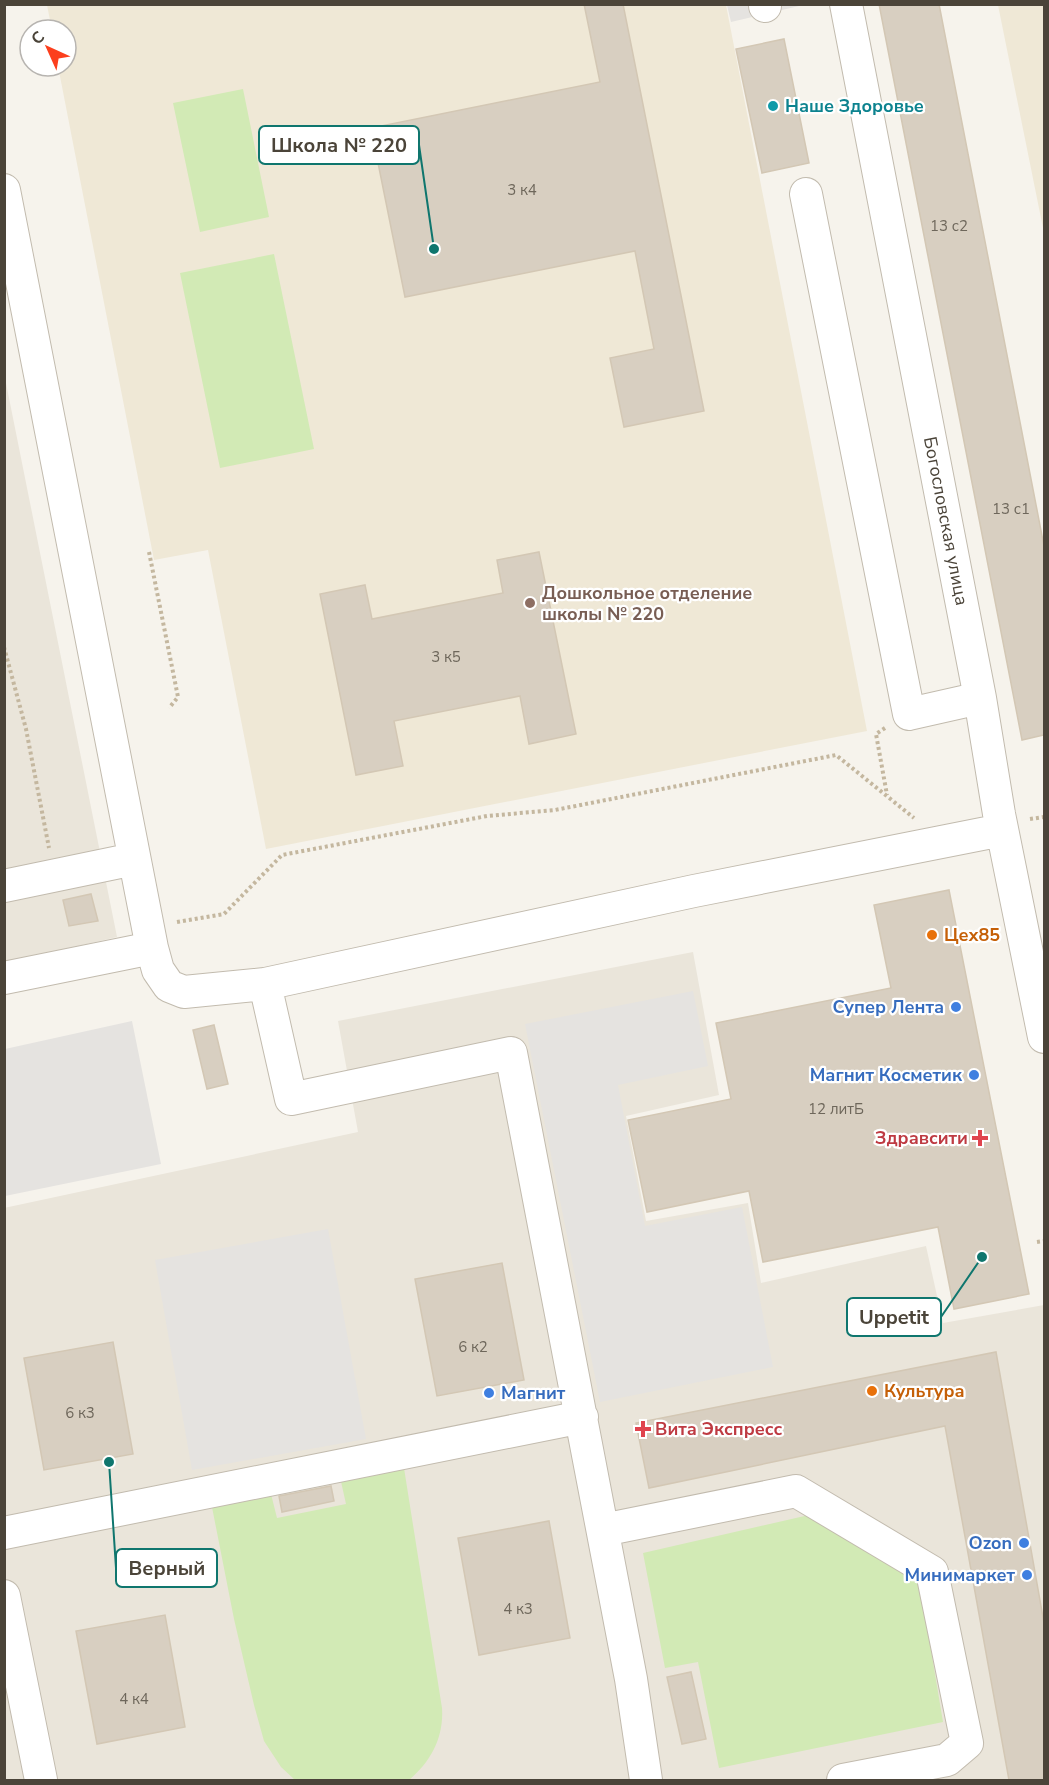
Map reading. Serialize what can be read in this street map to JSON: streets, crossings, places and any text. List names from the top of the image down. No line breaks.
{"streets":{"street":["Богословская улица"]},"places":{"other":["Наше Здоровье","Школа № 220","Дошкольное отделение школы № 220","Цех85","Супер Лента","Магнит Косметик","Uppetit","Культура","Магнит","Верный","Ozon","Минимаркет"],"health":["Здравсити","Вита Экспресс"]},"house_numbers":["3 к4","13 с2","13 с1","3 к5","12 литБ","6 к2","6 к3","4 к3","4 к4"],"north":"top left"}
